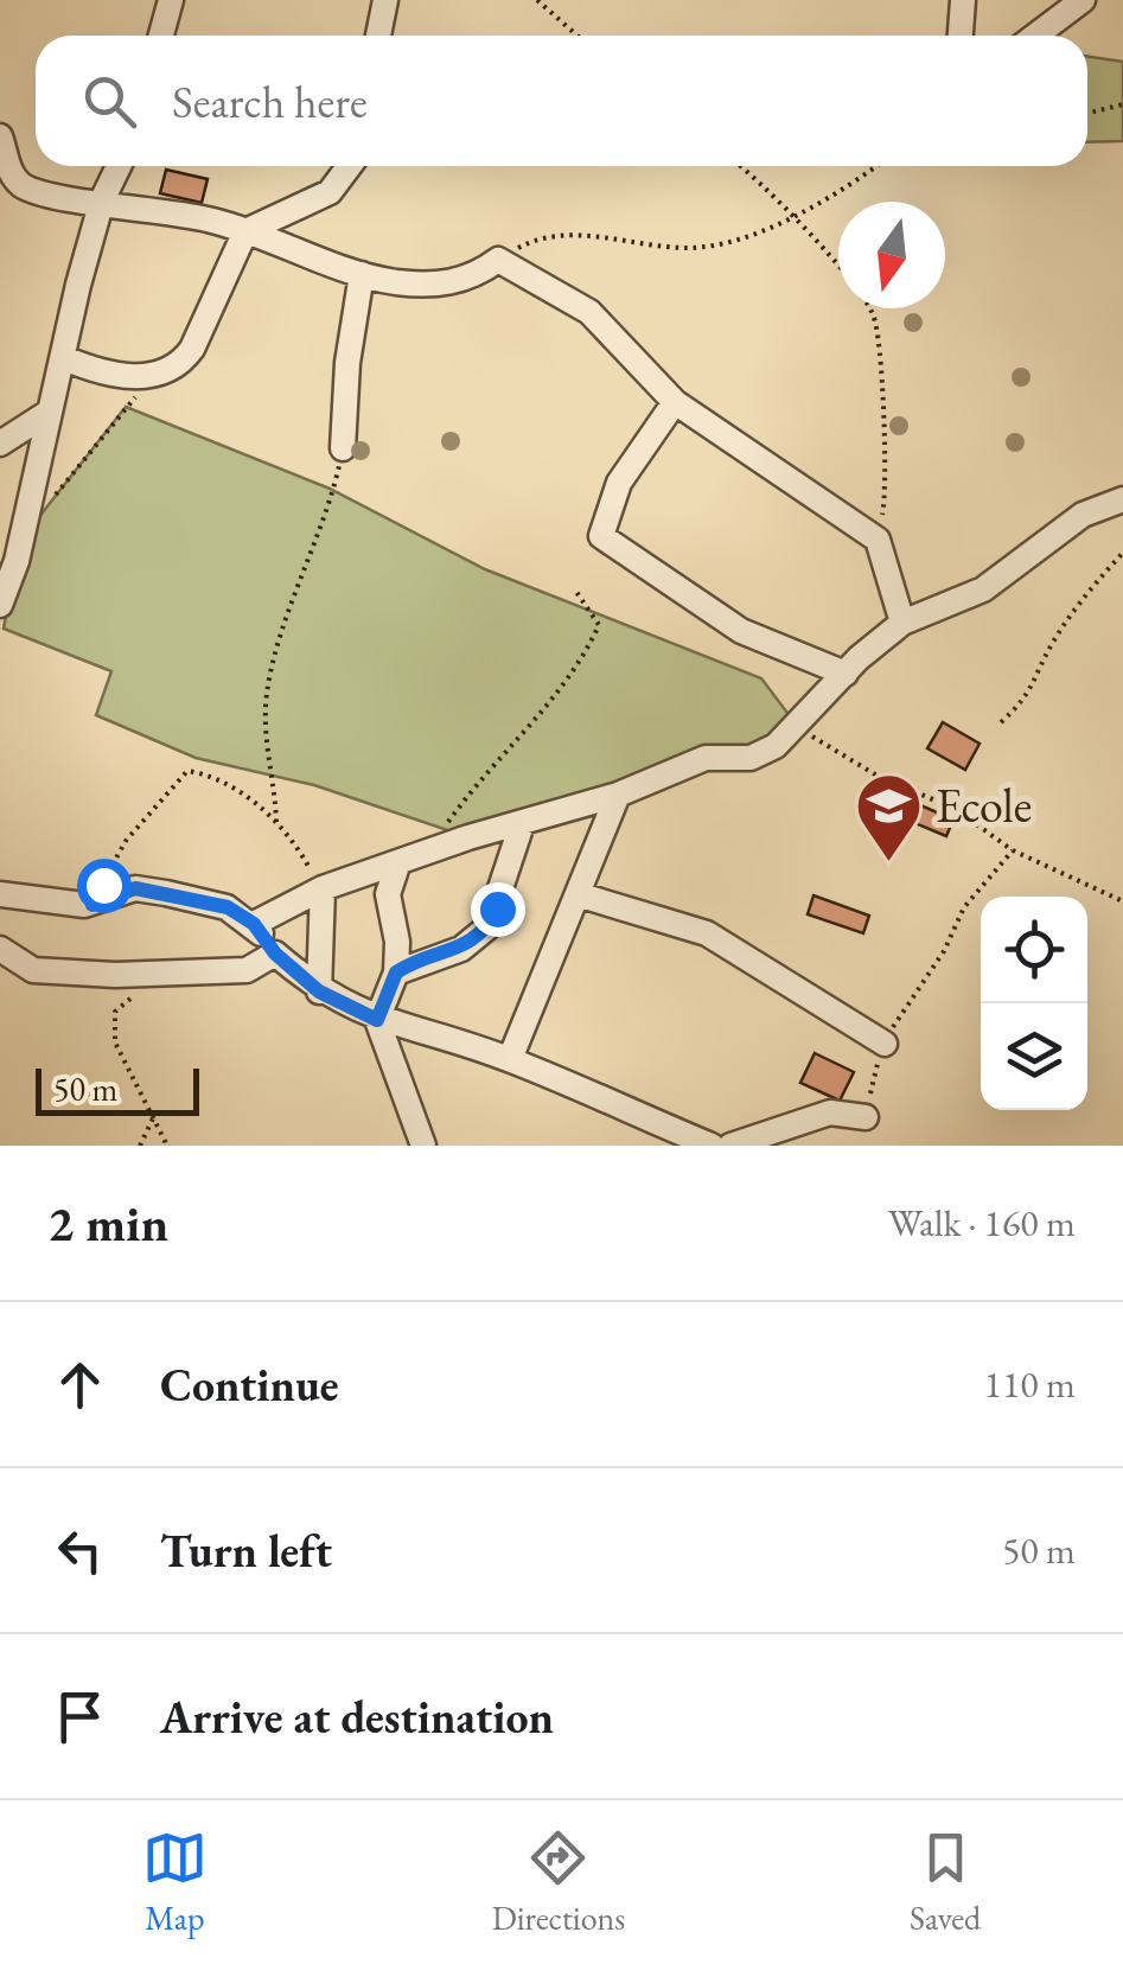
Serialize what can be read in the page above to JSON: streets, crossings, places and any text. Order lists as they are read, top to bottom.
{
  "places": {
    "school or university": ["Ecole"]
  },
  "scale_bar": "50 m",
  "north": "bottom",
  "page": {
    "search": "Search here",
    "scale": "50 m",
    "heading": ["2 min", "Walk · 160 m"],
    "list": [
      ["Continue", "110 m"],
      ["Turn left", "50 m"],
      "Arrive at destination"
    ],
    "nav": ["Map", "Directions", "Saved"]
  }
}
